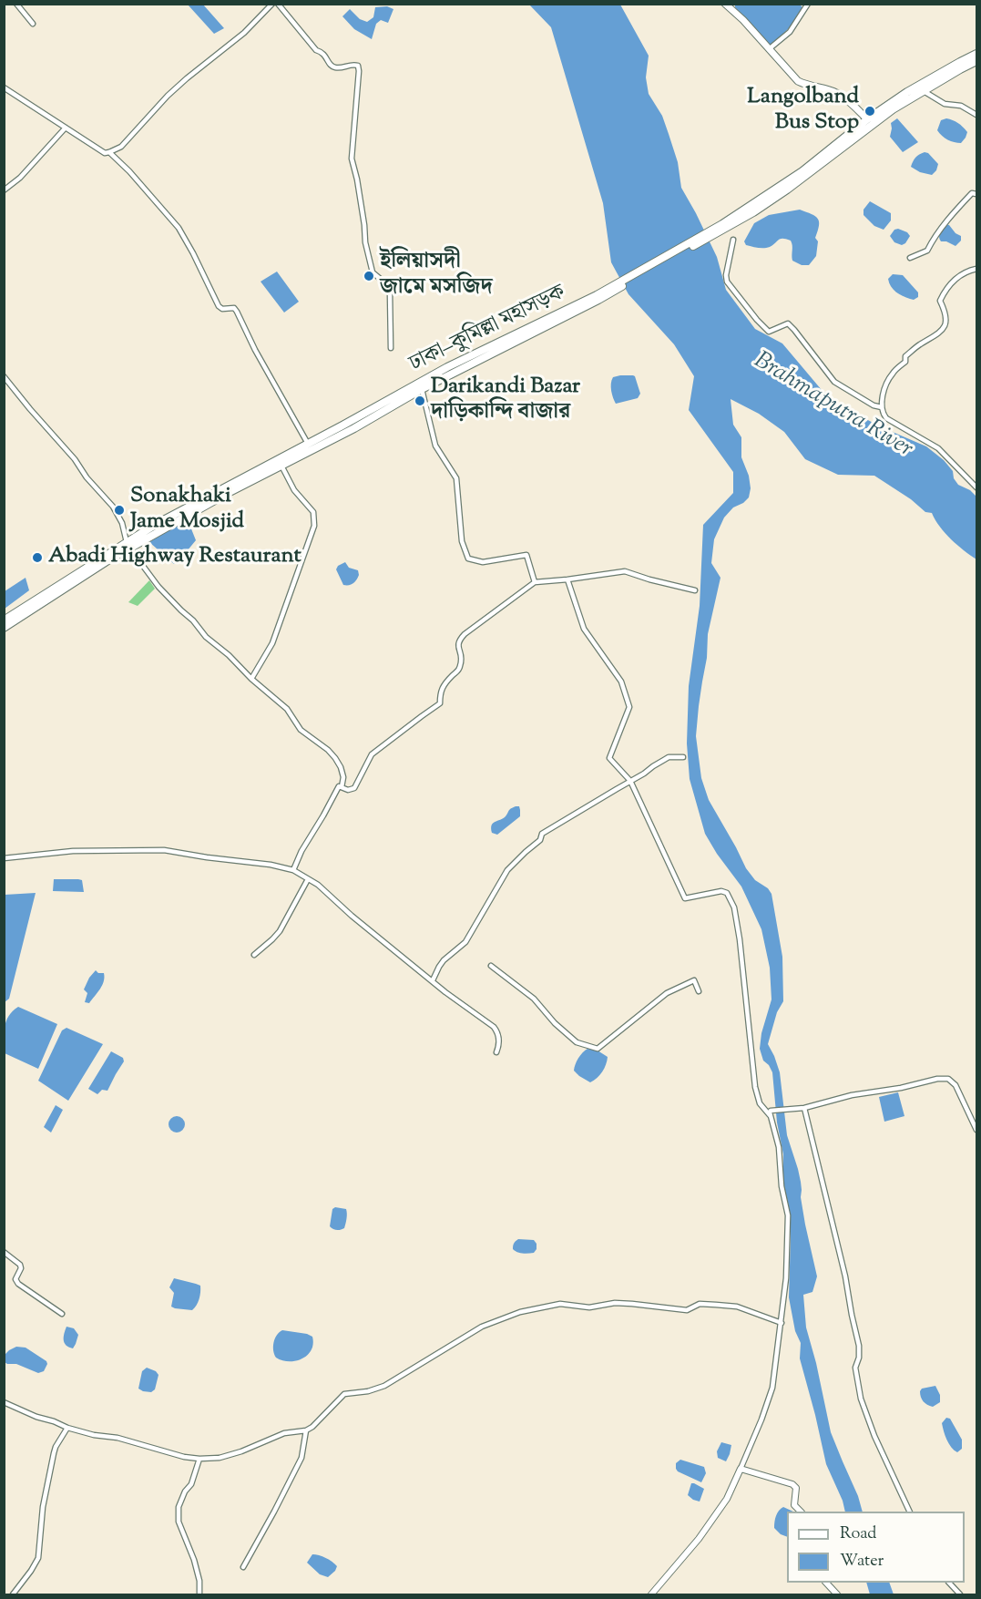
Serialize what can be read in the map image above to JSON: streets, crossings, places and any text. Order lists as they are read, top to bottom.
{
  "streets": {
    "highway": ["ঢাকা–কুমিল্লা মহাসড়ক"]
  },
  "water": ["Brahmaputra River"],
  "places": [
    "Langolband Bus Stop",
    "ইলিয়াসদী জামে মসজিদ",
    "Darikandi Bazar দাড়িকান্দি বাজার",
    "Sonakhaki Jame Mosjid",
    "Abadi Highway Restaurant"
  ],
  "legend": ["Road", "Water"]
}
